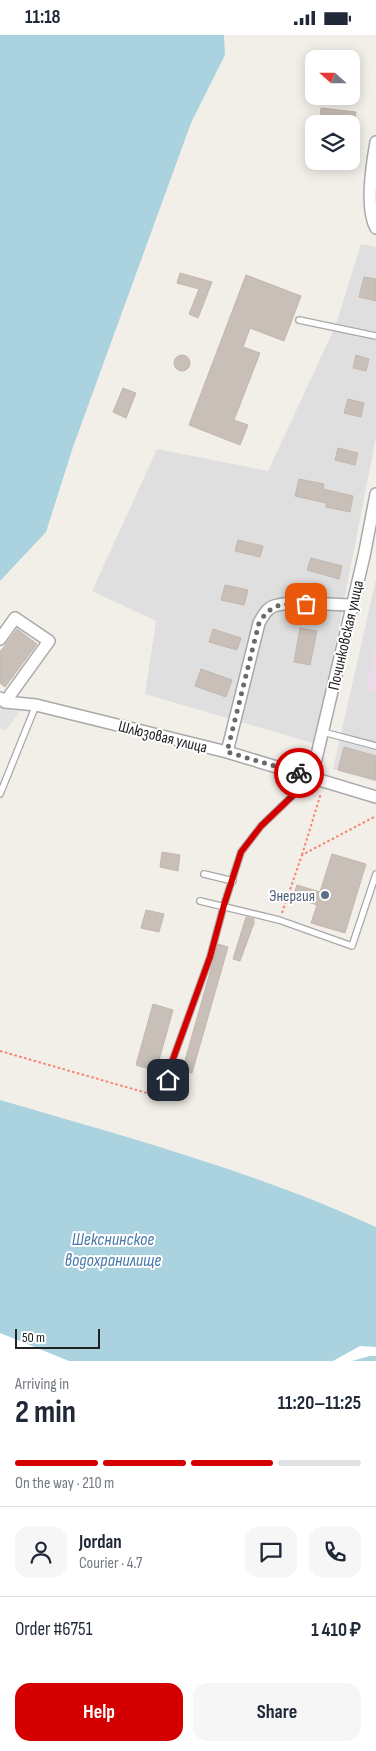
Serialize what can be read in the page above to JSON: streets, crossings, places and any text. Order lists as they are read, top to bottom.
{
  "streets": {
    "street": ["Починковская улица", "Шлюзовая улица"]
  },
  "crossings": [
    ["Починковская улица", "Шлюзовая улица"]
  ],
  "water": ["Шекснинское водохранилище"],
  "places": ["Энергия"],
  "scale_bar": "50 m",
  "north": "left",
  "page": {
    "status": "11:18",
    "scale": "50 m",
    "heading": ["2 min", "Arriving in", "11:20–11:25"],
    "panel": [
      "Jordan",
      "Courier · 4.7",
      "Order #6751",
      "1 410 ₽"
    ],
    "bar": "On the way · 210 m",
    "buttons": ["Help", "Share"]
  }
}
